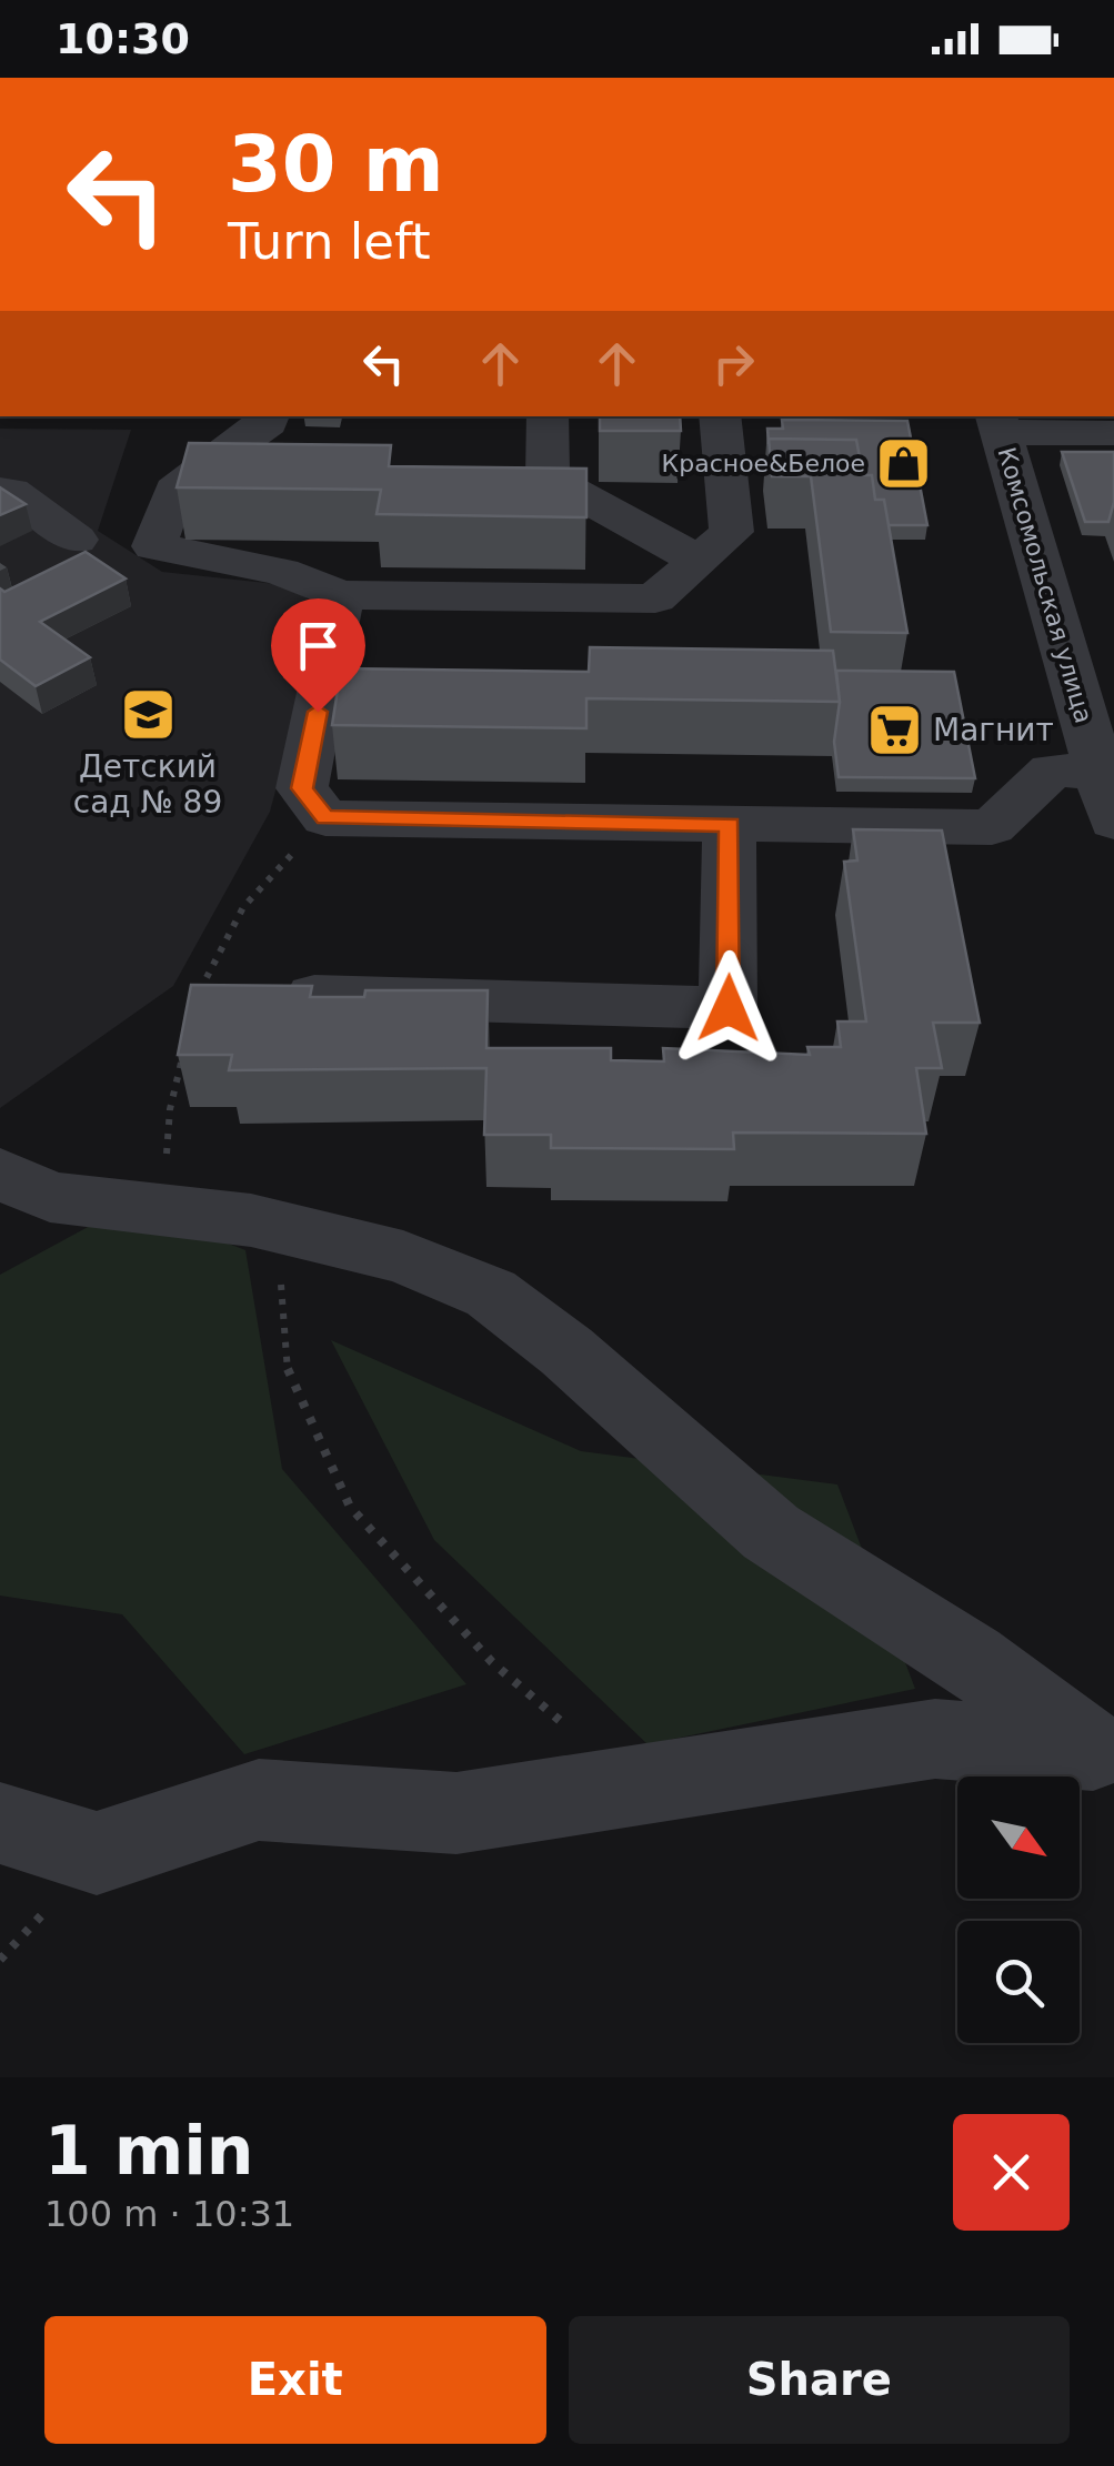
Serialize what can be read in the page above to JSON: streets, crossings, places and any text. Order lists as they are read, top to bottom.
{
  "streets": {
    "street": ["Комсомольская улица"]
  },
  "places": {
    "shop": ["Красное&Белое"],
    "school or university": ["Детский сад № 89"],
    "supermarket": ["Магнит"]
  },
  "north": "bottom right",
  "page": {
    "status": "10:30",
    "turn": ["30 m", "Turn left"],
    "heading": ["1 min", "100 m · 10:31"],
    "buttons": ["Exit", "Share"]
  }
}
